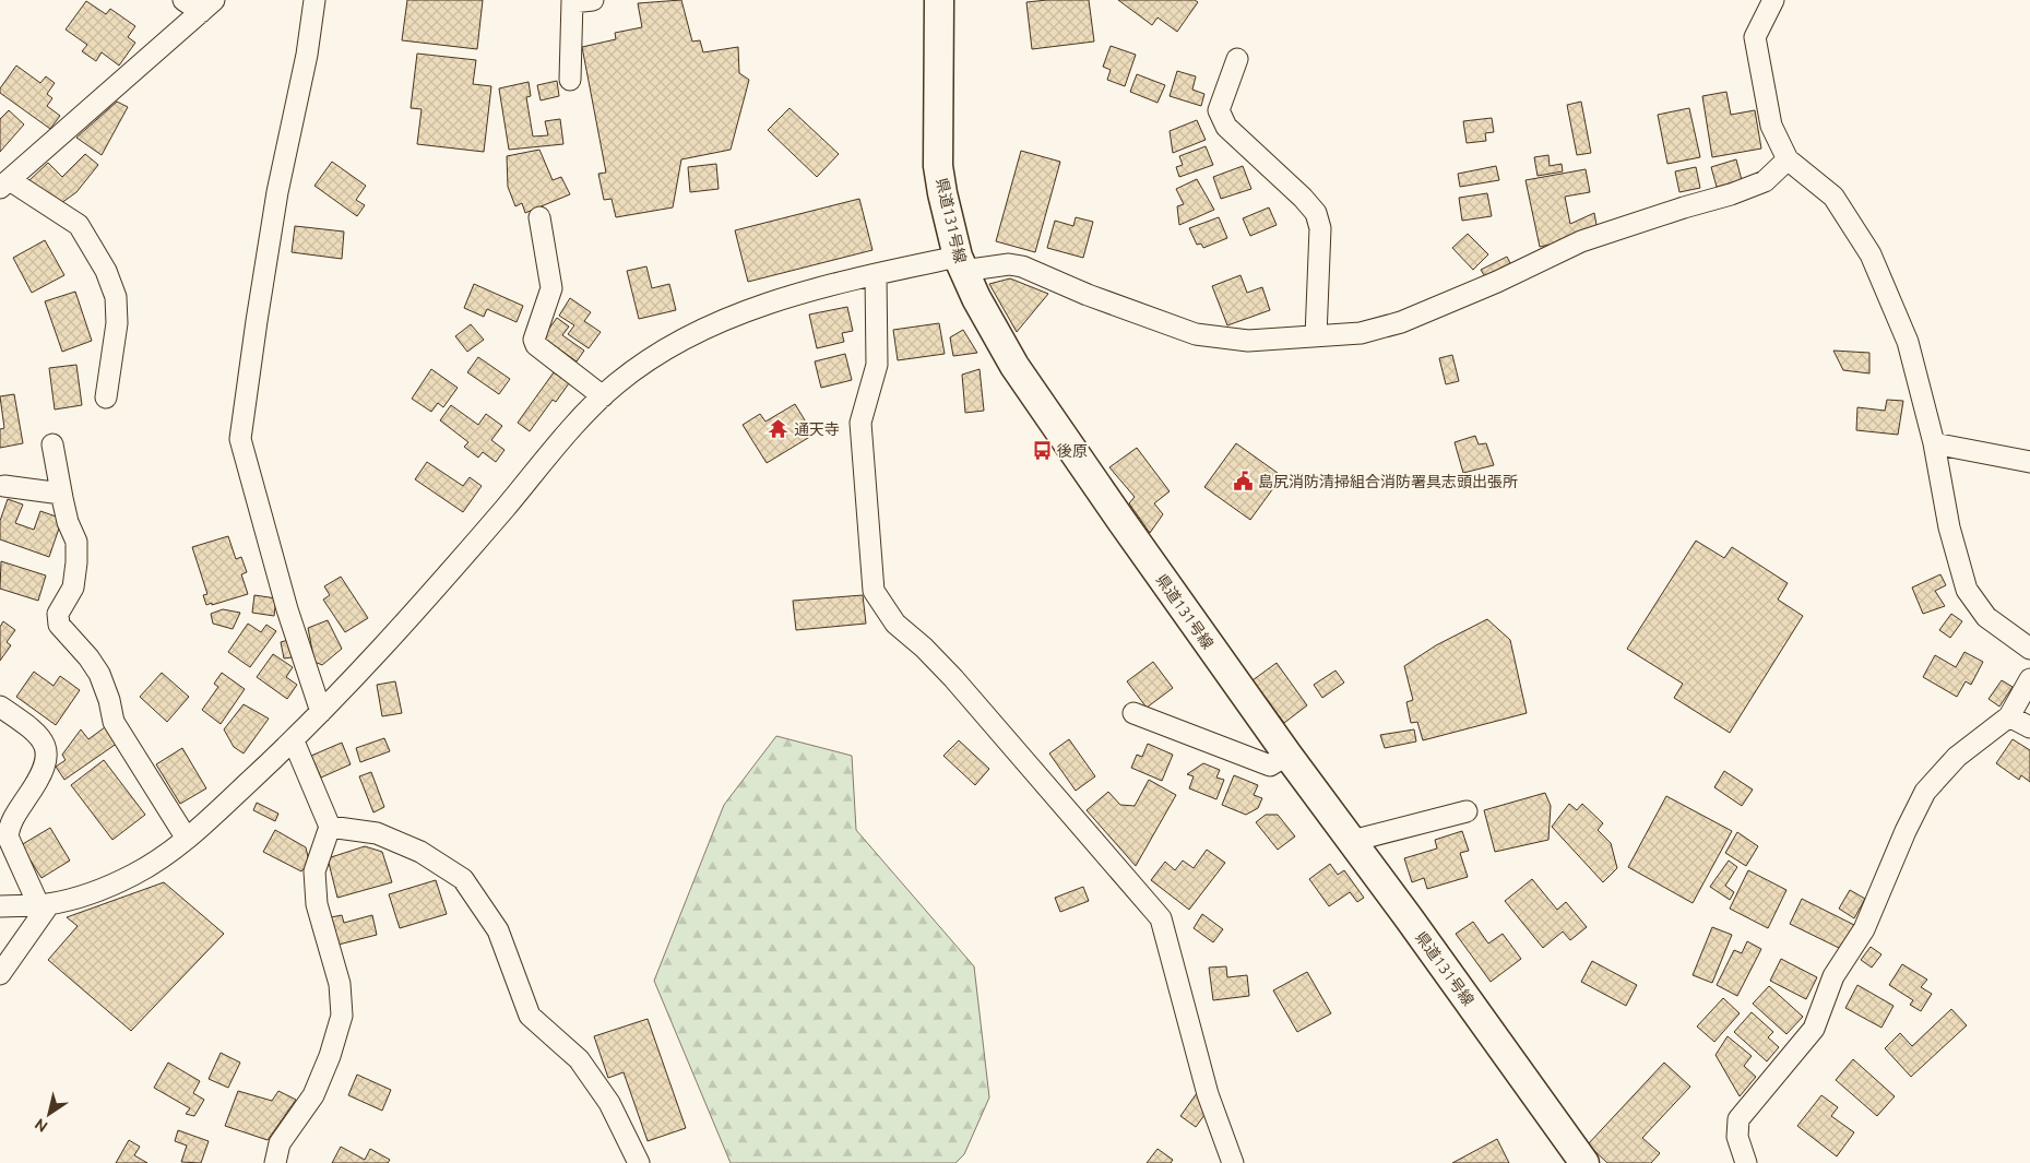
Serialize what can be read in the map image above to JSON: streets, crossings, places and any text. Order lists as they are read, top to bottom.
{
  "streets": {
    "main road": ["県道131号線"]
  },
  "places": {
    "temple": ["通天寺"],
    "bus stop": ["後原"],
    "public building": ["島尻消防清掃組合消防署具志頭出張所"]
  },
  "north": "bottom left"
}
